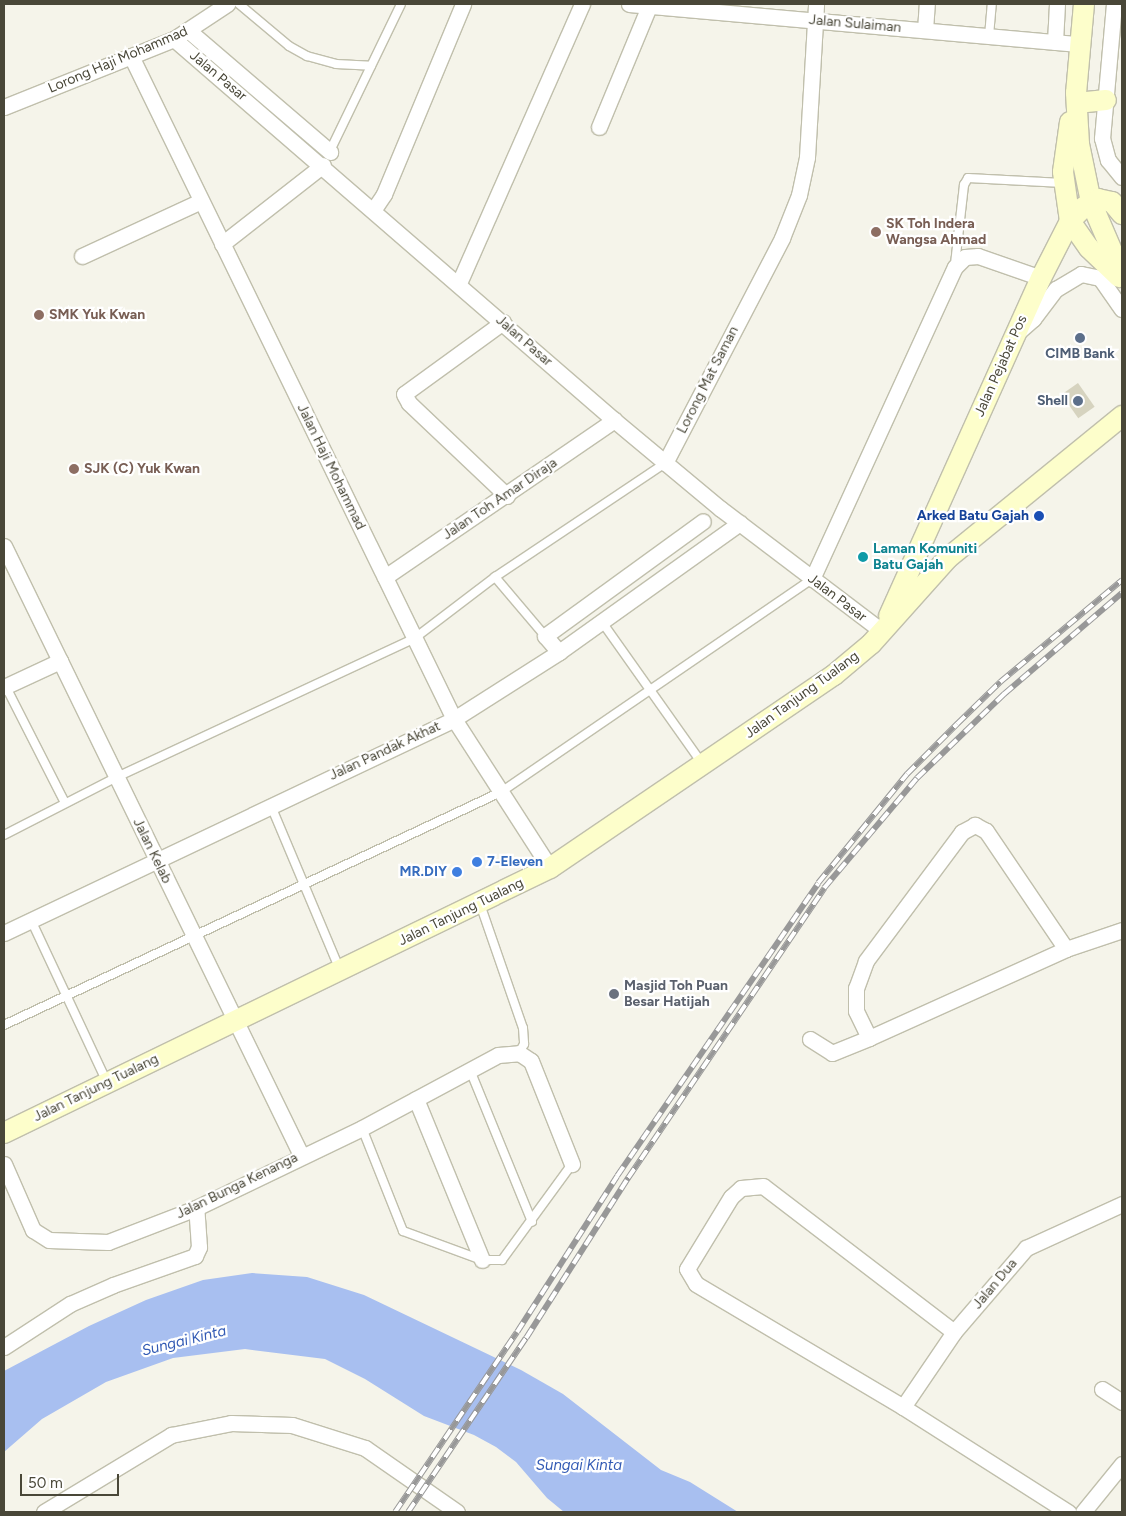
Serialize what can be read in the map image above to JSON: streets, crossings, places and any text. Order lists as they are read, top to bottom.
{
  "streets": {
    "main road": ["Jalan Pejabat Pos", "Jalan Tanjung Tualang"],
    "street": [
      "Jalan Sulaiman",
      "Lorong Haji Mohammad",
      "Jalan Pasar",
      "Lorong Mat Saman",
      "Jalan Haji Mohammad",
      "Jalan Toh Amar Diraja",
      "Jalan Pandak Akhat",
      "Jalan Kelab",
      "Jalan Bunga Kenanga",
      "Jalan Dua"
    ]
  },
  "crossings": [
    ["Jalan Sulaiman", "Lorong Mat Saman"],
    ["Lorong Haji Mohammad", "Jalan Pasar"],
    ["Lorong Haji Mohammad", "Jalan Haji Mohammad"],
    ["Jalan Pasar", "Jalan Pejabat Pos"],
    ["Jalan Pasar", "Lorong Mat Saman"],
    ["Jalan Pasar", "Jalan Toh Amar Diraja"],
    ["Jalan Pasar", "Jalan Tanjung Tualang"],
    ["Jalan Pasar", "Jalan Pandak Akhat"],
    ["Jalan Pejabat Pos", "Jalan Tanjung Tualang"],
    ["Lorong Mat Saman", "Jalan Haji Mohammad"],
    ["Lorong Mat Saman", "Jalan Kelab"],
    ["Jalan Haji Mohammad", "Jalan Toh Amar Diraja"],
    ["Jalan Haji Mohammad", "Jalan Tanjung Tualang"],
    ["Jalan Haji Mohammad", "Jalan Pandak Akhat"],
    ["Jalan Tanjung Tualang", "Jalan Kelab"],
    ["Jalan Pandak Akhat", "Jalan Kelab"],
    ["Jalan Kelab", "Jalan Bunga Kenanga"]
  ],
  "water": ["Sungai Kinta"],
  "places": [
    "SK Toh Indera Wangsa Ahmad",
    "SMK Yuk Kwan",
    "CIMB Bank",
    "Shell",
    "SJK (C) Yuk Kwan",
    "Arked Batu Gajah",
    "Laman Komuniti Batu Gajah",
    "7-Eleven",
    "MR.DIY",
    "Masjid Toh Puan Besar Hatijah"
  ],
  "scale_bar": "50 m"
}
